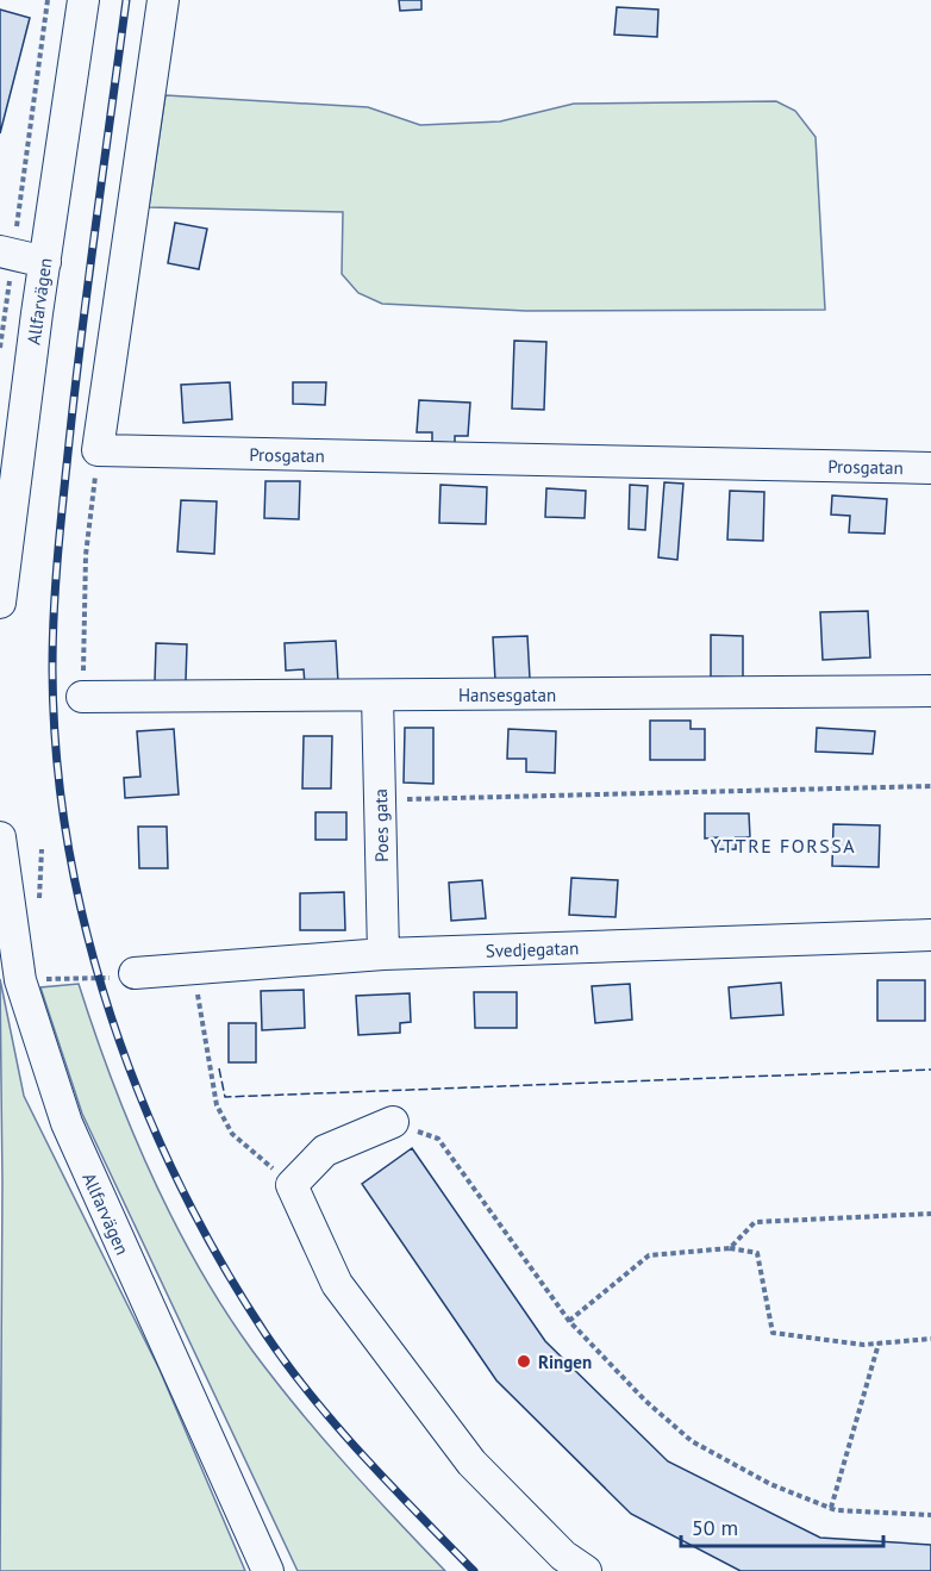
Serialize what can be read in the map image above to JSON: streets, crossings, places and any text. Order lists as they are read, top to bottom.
{
  "streets": {
    "street": [
      "Allfarvägen",
      "Prosgatan",
      "Hansesgatan",
      "Poes gata",
      "Svedjegatan"
    ]
  },
  "crossings": [
    ["Hansesgatan", "Poes gata"],
    ["Poes gata", "Svedjegatan"]
  ],
  "districts": ["YTTRE FORSSA"],
  "places": ["Ringen"],
  "scale_bar": "50 m"
}
